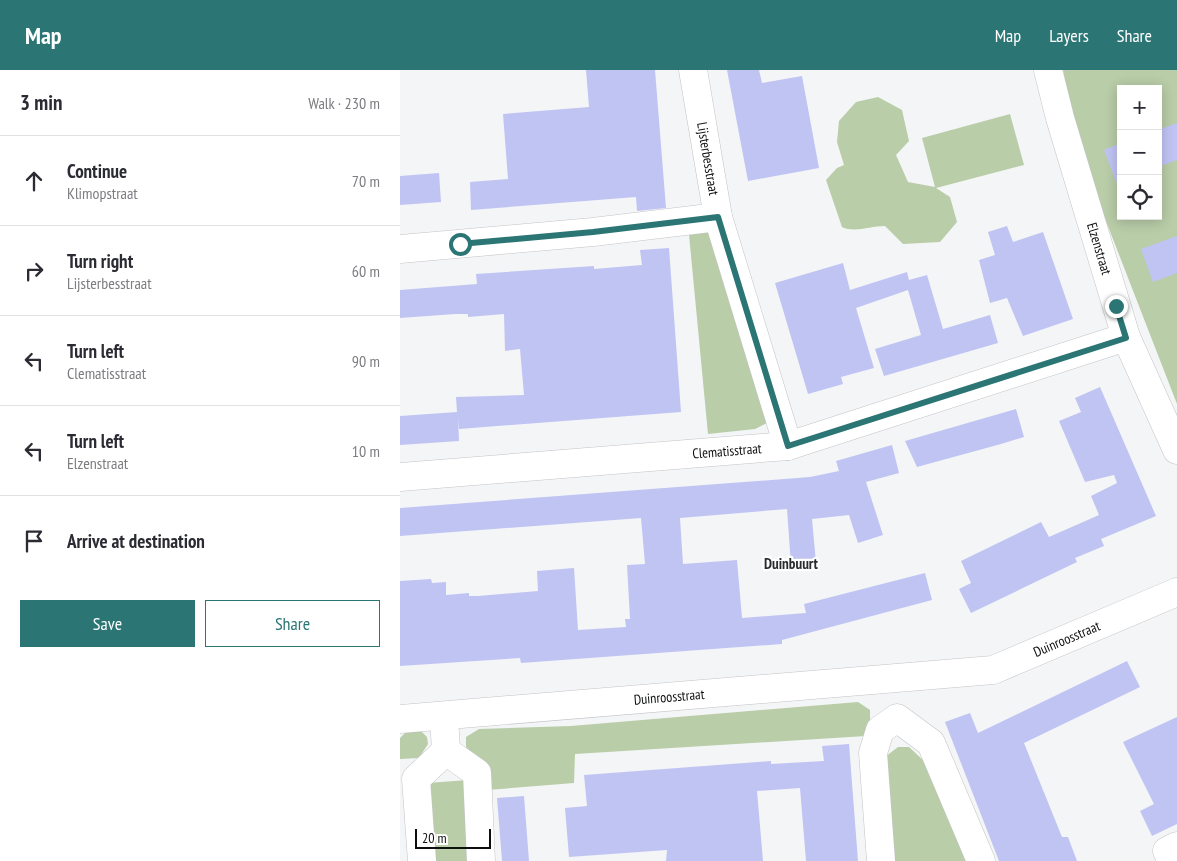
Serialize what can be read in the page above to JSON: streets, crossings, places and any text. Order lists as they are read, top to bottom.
{
  "streets": {
    "street": [
      "Lijsterbesstraat",
      "Elzenstraat",
      "Clematisstraat",
      "Duinroosstraat"
    ]
  },
  "crossings": [
    ["Lijsterbesstraat", "Clematisstraat"],
    ["Elzenstraat", "Clematisstraat"]
  ],
  "districts": ["Duinbuurt"],
  "scale_bar": "20 m",
  "page": {
    "header": "Map",
    "nav": ["Map", "Layers", "Share"],
    "heading": ["3 min", "Walk · 230 m"],
    "map_buttons": ["+", "−"],
    "list": [
      ["Continue", "Klimopstraat", "70 m"],
      ["Turn right", "Lijsterbesstraat", "60 m"],
      ["Turn left", "Clematisstraat", "90 m"],
      ["Turn left", "Elzenstraat", "10 m"],
      "Arrive at destination"
    ],
    "buttons": ["Save", "Share"],
    "scale": "20 m"
  }
}
